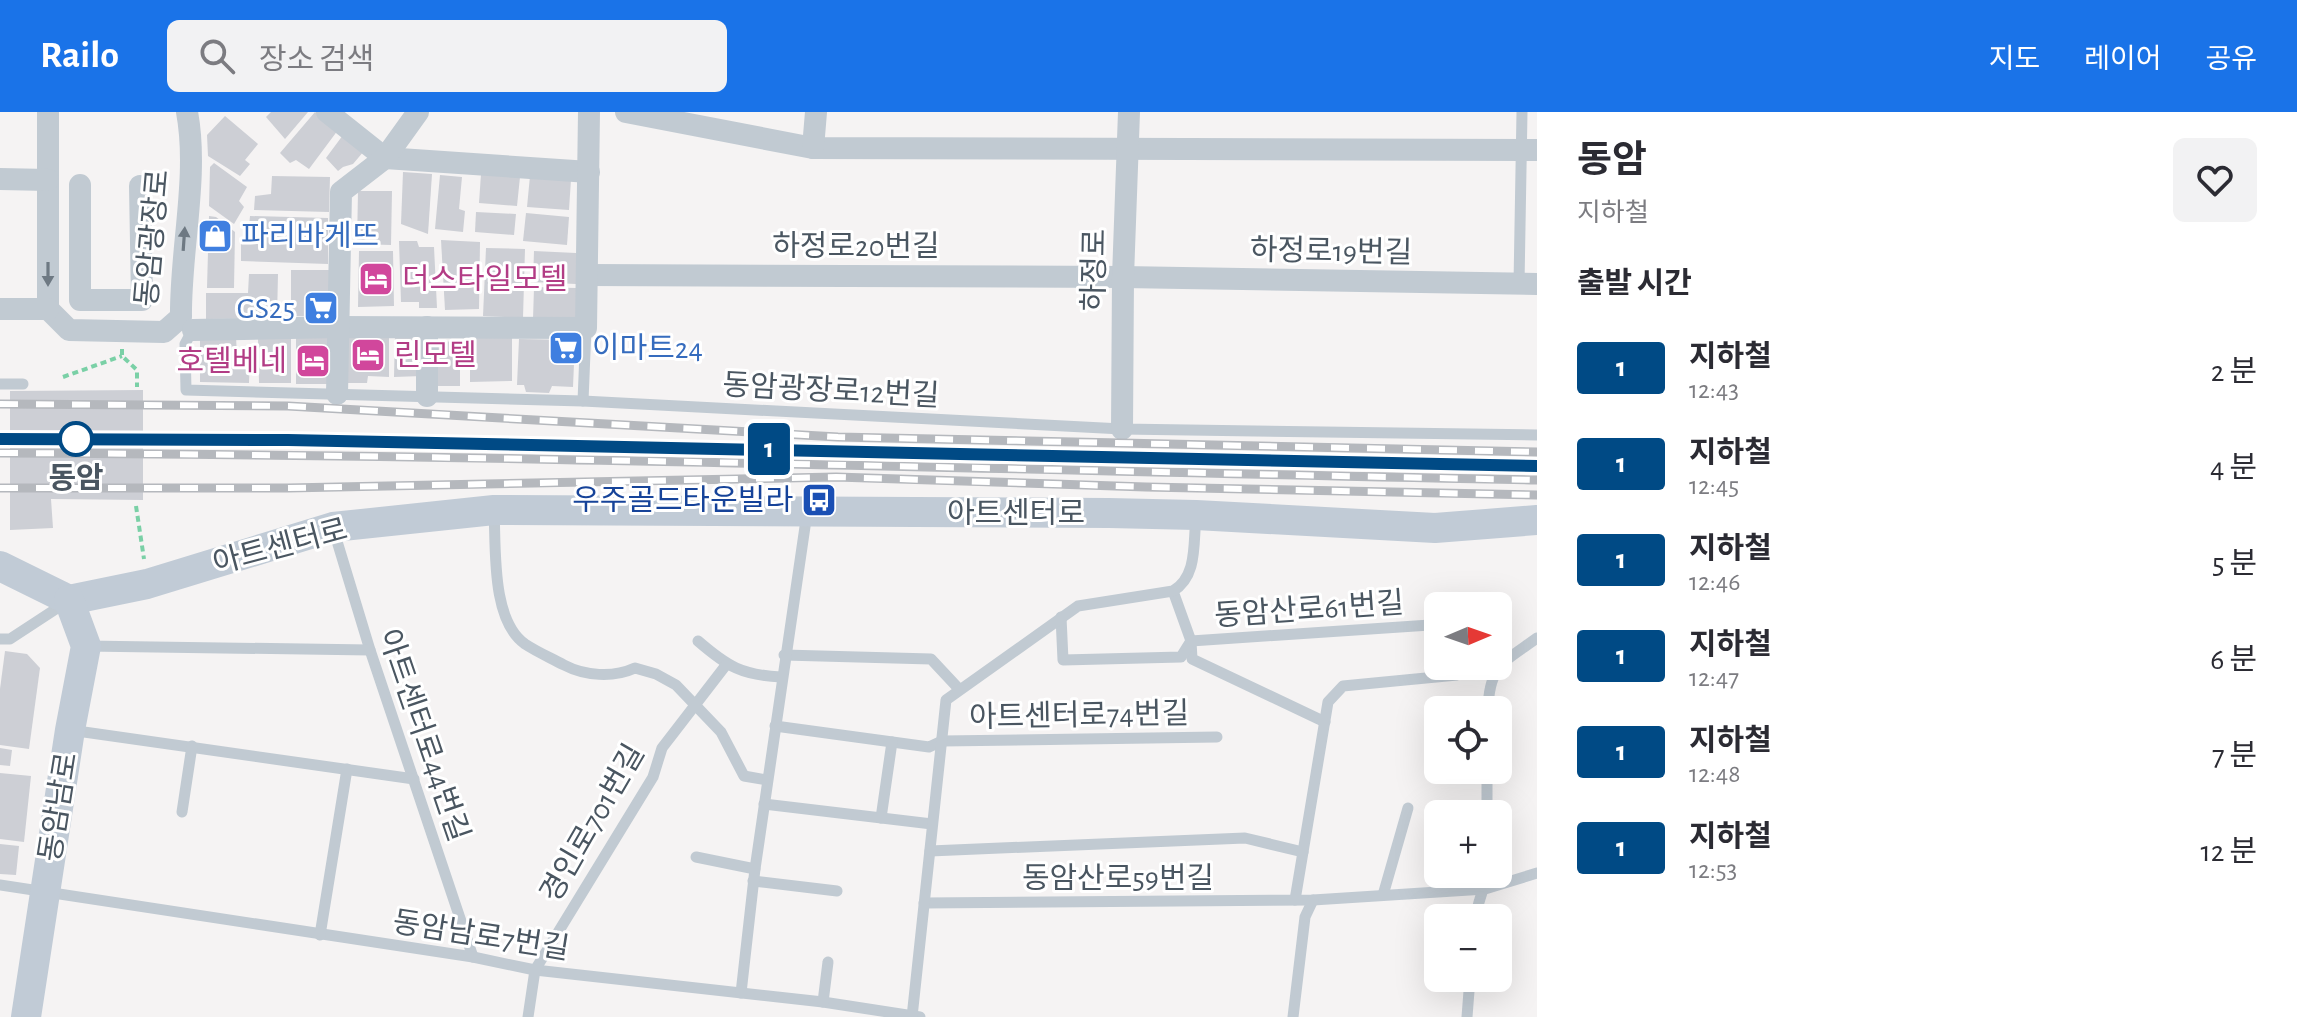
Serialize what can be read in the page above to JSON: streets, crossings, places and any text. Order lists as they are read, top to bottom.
{
  "streets": {
    "street": [
      "동암광장로",
      "하정로20번길",
      "하정로19번길",
      "하정로",
      "아트센터로",
      "동암남로"
    ],
    "lane": [
      "동암광장로12번길",
      "동암산로61번길",
      "아트센터로74번길",
      "아트센터로44번길",
      "경인로701번길",
      "동암산로59번길",
      "동암남로7번길"
    ]
  },
  "crossings": [
    ["동암광장로", "동암광장로12번길"],
    ["하정로20번길", "하정로19번길"],
    ["하정로20번길", "하정로"],
    ["하정로19번길", "하정로"],
    ["하정로", "동암광장로12번길"],
    ["아트센터로", "아트센터로44번길"],
    ["동암산로61번길", "아트센터로74번길"],
    ["아트센터로74번길", "동암산로59번길"],
    ["아트센터로74번길", "동암남로7번길"],
    ["아트센터로44번길", "동암남로7번길"],
    ["동암남로", "동암남로7번길"],
    ["경인로701번길", "동암남로7번길"]
  ],
  "places": {
    "shop": ["파리바게뜨"],
    "hotel": ["더스타일모텔", "린모텔", "호텔베네"],
    "supermarket": ["GS25", "이마트24"],
    "other": ["동암"],
    "bus stop": ["우주골드타운빌라"]
  },
  "lines": ["metro line 1"],
  "north": "right",
  "page": {
    "header": "Railo",
    "search": "장소 검색",
    "nav": ["지도", "레이어", "공유"],
    "on_map": "1",
    "heading": [
      ["동암", "지하철"],
      "출발 시간"
    ],
    "list": [
      {
        "mark": "1",
        "name": "지하철",
        "note": "12:43",
        "value": "2 분"
      },
      {
        "mark": "1",
        "name": "지하철",
        "note": "12:45",
        "value": "4 분"
      },
      {
        "mark": "1",
        "name": "지하철",
        "note": "12:46",
        "value": "5 분"
      },
      {
        "mark": "1",
        "name": "지하철",
        "note": "12:47",
        "value": "6 분"
      },
      {
        "mark": "1",
        "name": "지하철",
        "note": "12:48",
        "value": "7 분"
      },
      {
        "mark": "1",
        "name": "지하철",
        "note": "12:53",
        "value": "12 분"
      }
    ],
    "map_buttons": ["+", "−"]
  }
}
